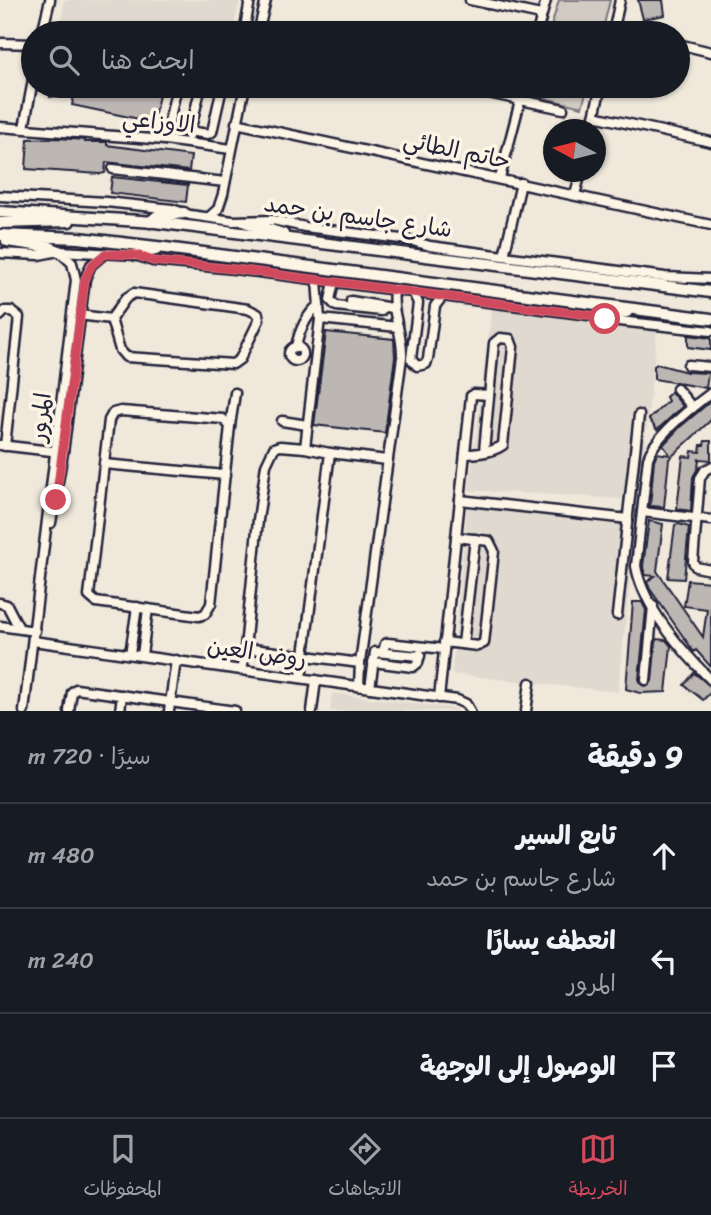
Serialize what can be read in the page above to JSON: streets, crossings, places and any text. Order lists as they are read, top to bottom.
{
  "streets": {
    "main road": ["شارع جاسم بن حمد"],
    "street": [
      "الاوزاعي",
      "حاتم الطائي",
      "المرور",
      "روض العين"
    ]
  },
  "crossings": [
    ["المرور", "روض العين"]
  ],
  "north": "left",
  "page": {
    "search": "ابحث هنا",
    "heading": ["9 دقيقة", "سيرًا · 720 m"],
    "list": [
      ["تابع السير", "شارع جاسم بن حمد", "480 m"],
      ["انعطف يسارًا", "المرور", "240 m"],
      "الوصول إلى الوجهة"
    ],
    "nav": ["الخريطة", "الاتجاهات", "المحفوظات"]
  }
}
